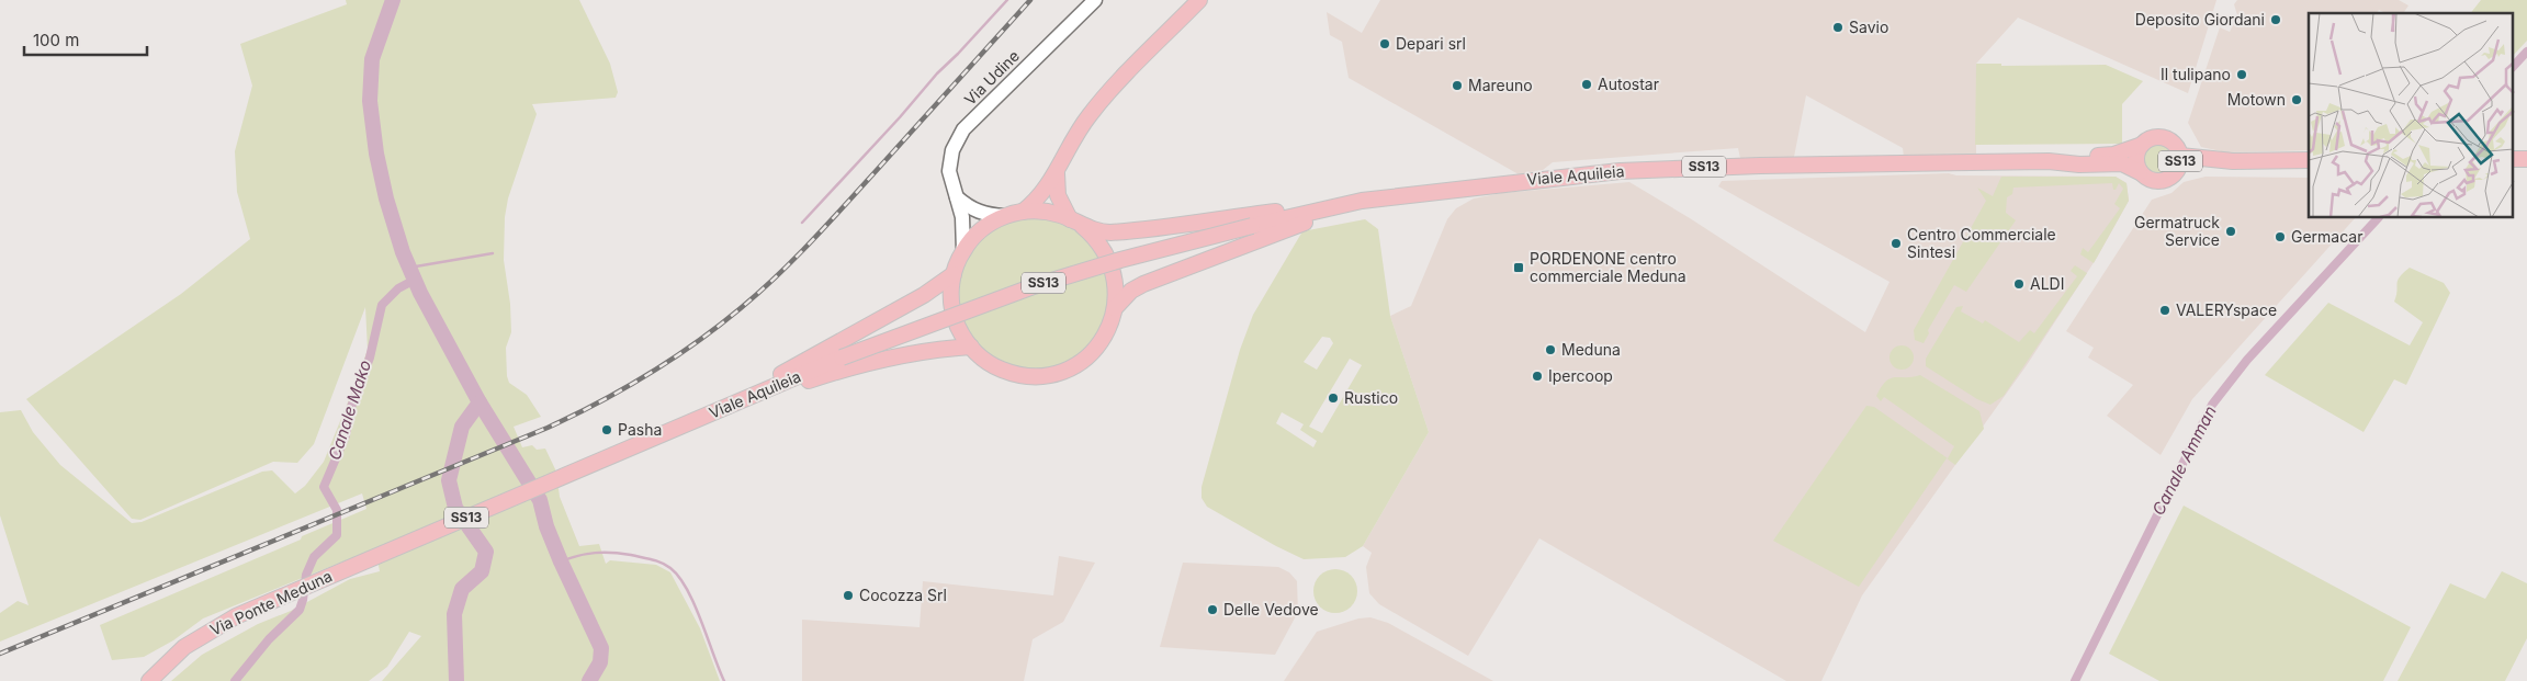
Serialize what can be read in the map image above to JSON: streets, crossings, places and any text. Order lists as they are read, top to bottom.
{
  "streets": {
    "main road": [
      "Via Udine",
      "SS13",
      "Viale Aquileia",
      "Via Ponte Meduna"
    ]
  },
  "crossings": [
    ["SS13", "Viale Aquileia"],
    ["Viale Aquileia", "Via Ponte Meduna"]
  ],
  "water": ["Canale Mako", "Canale Amman"],
  "places": {
    "other": [
      "Deposito Giordani",
      "Savio",
      "Depari srl",
      "Il tulipano",
      "Autostar",
      "Mareuno",
      "Motown",
      "Germatruck Service",
      "Germacar",
      "Centro Commerciale Sintesi",
      "ALDI",
      "VALERYspace",
      "Meduna",
      "Ipercoop",
      "Rustico",
      "Pasha",
      "Cocozza Srl",
      "Delle Vedove"
    ],
    "transit": ["PORDENONE centro commerciale Meduna"]
  },
  "scale_bar": "100 m"
}
